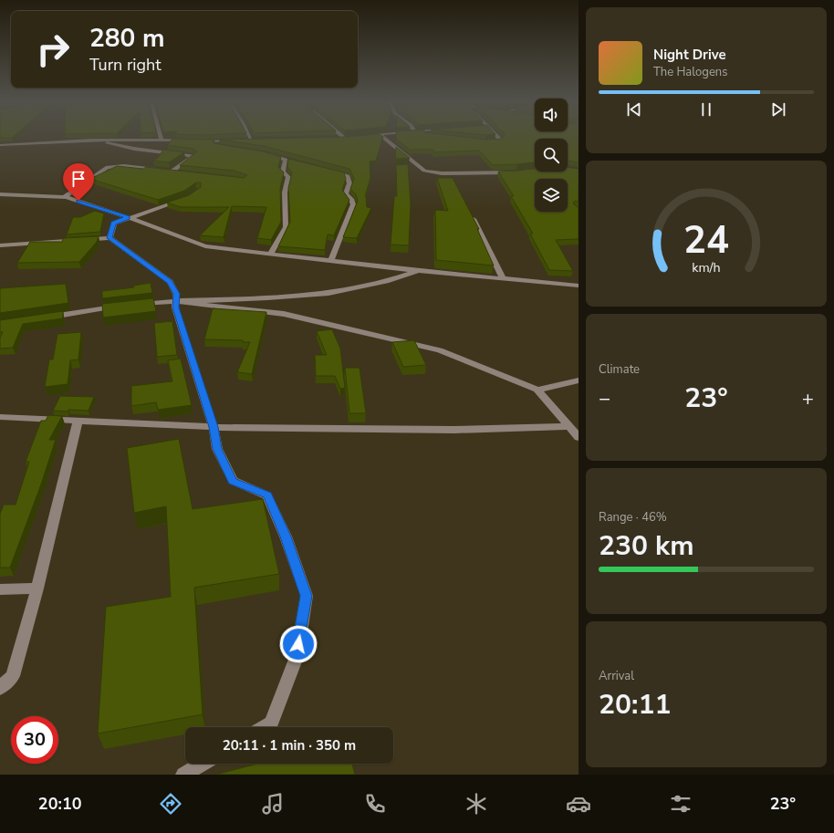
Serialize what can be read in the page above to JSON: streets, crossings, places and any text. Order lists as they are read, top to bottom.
{
  "page": {
    "turn": ["280 m", "Turn right"],
    "song": ["Night Drive", "The Halogens"],
    "tile": [
      "Climate",
      ["Range · 46%", "230 km"],
      ["Arrival", "20:11"]
    ],
    "heat": ["−", "23°", "+"],
    "limit": "30",
    "trip": "20:11 · 1 min · 350 m",
    "tabs": ["20:10", "23°"],
    "gauge": ["24", "km/h"]
  }
}
